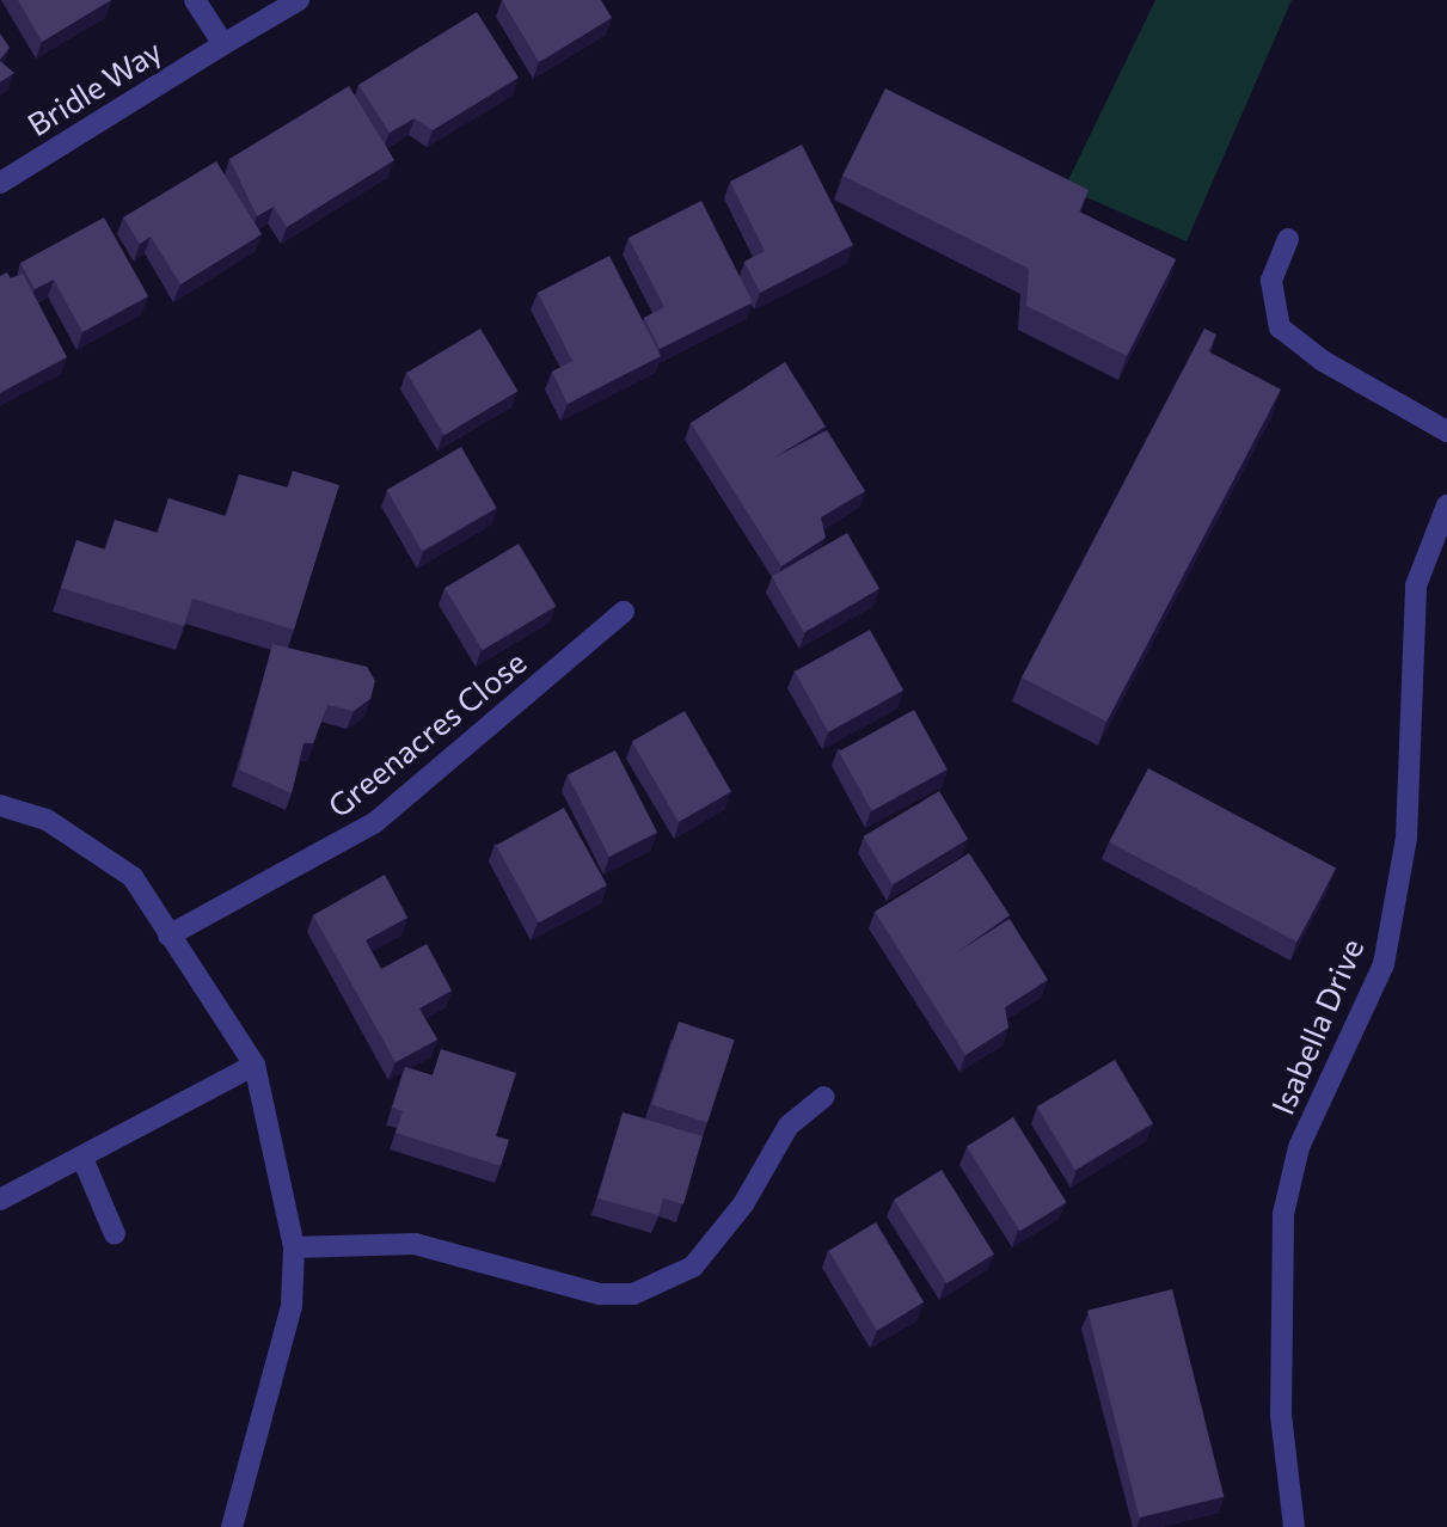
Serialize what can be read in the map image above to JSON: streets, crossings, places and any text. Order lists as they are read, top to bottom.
{
  "streets": {
    "street": ["Bridle Way", "Greenacres Close", "Isabella Drive"]
  }
}
